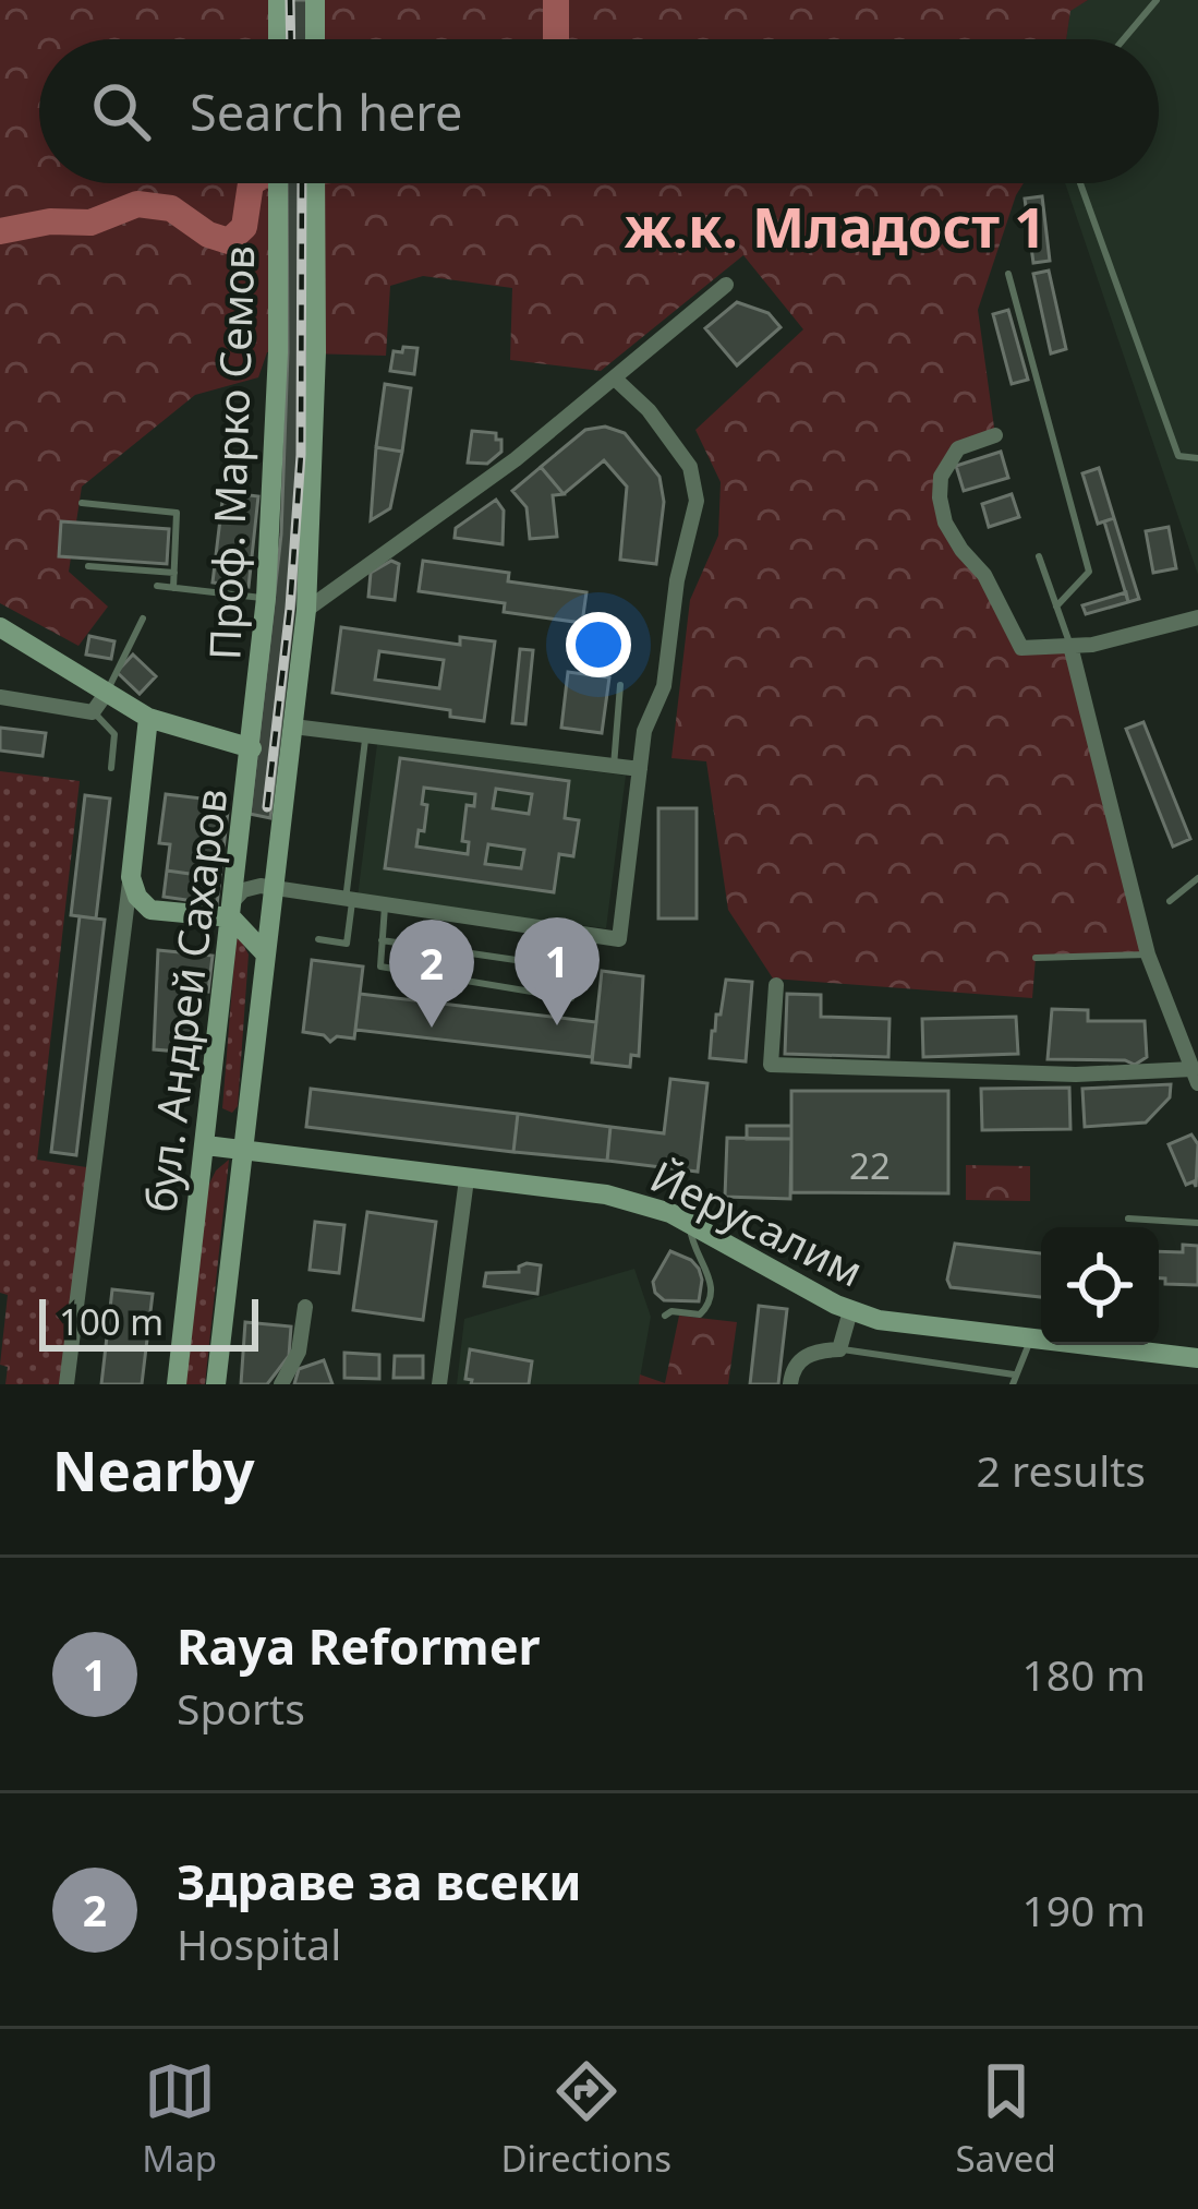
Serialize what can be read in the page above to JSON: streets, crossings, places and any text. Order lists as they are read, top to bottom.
{
  "streets": {
    "main road": ["Проф. Марко Семов", "бул. Андрей Сахаров", "Йерусалим"]
  },
  "crossings": [
    ["Проф. Марко Семов", "бул. Андрей Сахаров"],
    ["бул. Андрей Сахаров", "Йерусалим"]
  ],
  "districts": ["ж.к. Младост 1"],
  "house_numbers": ["22"],
  "scale_bar": "100 m",
  "page": {
    "search": "Search here",
    "pins": ["1", "2"],
    "scale": "100 m",
    "heading": ["Nearby", "2 results"],
    "list": [
      {
        "mark": "1",
        "name": "Raya Reformer",
        "note": "Sports",
        "value": "180 m"
      },
      {
        "mark": "2",
        "name": "Здраве за всеки",
        "note": "Hospital",
        "value": "190 m"
      }
    ],
    "nav": ["Map", "Directions", "Saved"]
  }
}
